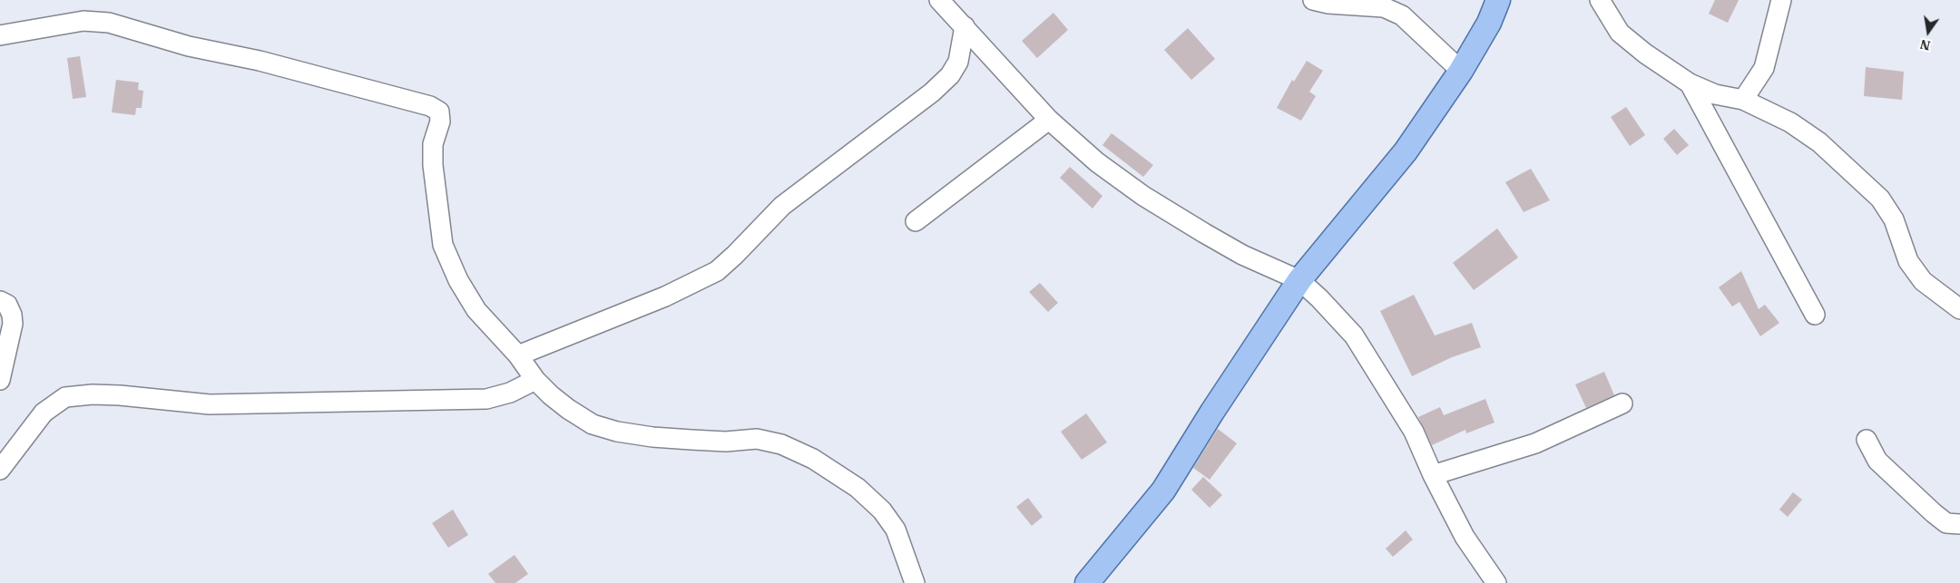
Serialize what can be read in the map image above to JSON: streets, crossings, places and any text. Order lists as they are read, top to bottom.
{
  "north": "bottom"
}
